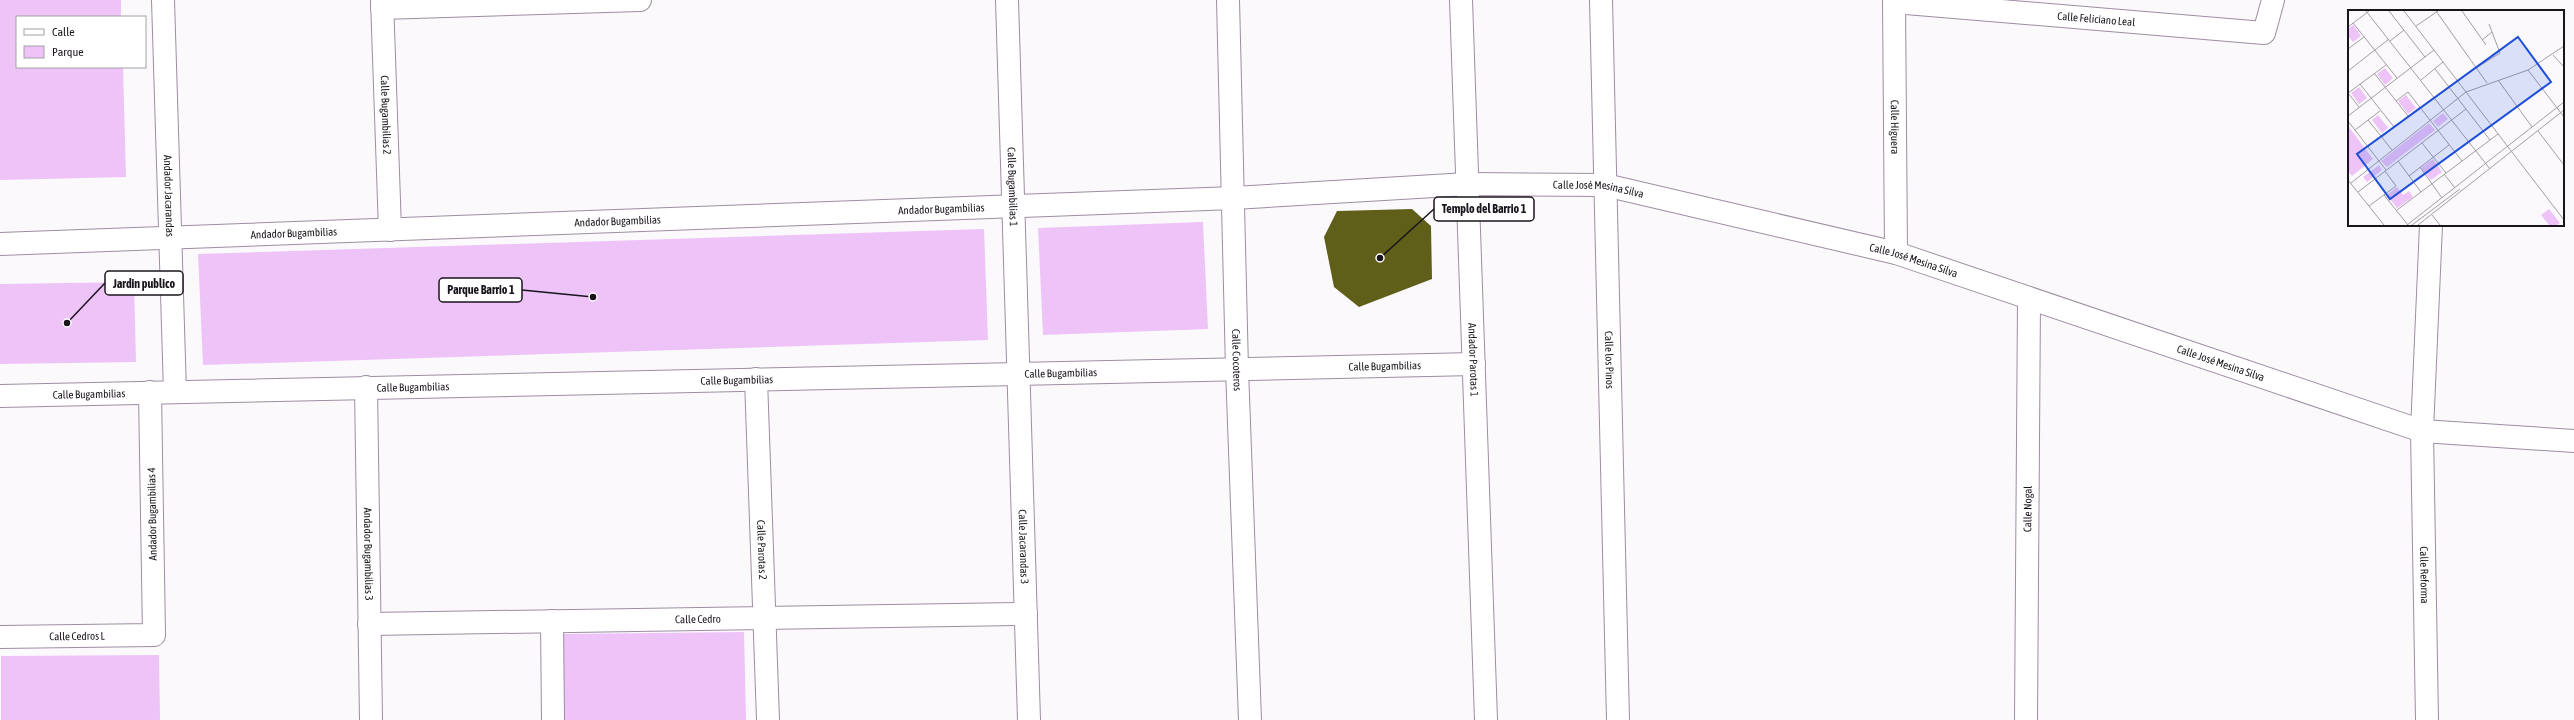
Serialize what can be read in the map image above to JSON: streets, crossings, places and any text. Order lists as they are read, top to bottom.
{
  "streets": {
    "street": [
      "Calle Feliciano Leal",
      "Calle Bugambilias 2",
      "Calle Higuera",
      "Calle Bugambilias 1",
      "Calle José Mesina Silva",
      "Andador Jacarandas",
      "Andador Bugambilias",
      "Calle Cocoteros",
      "Andador Parotas 1",
      "Calle los Pinos",
      "Calle Bugambilias",
      "Calle Nogal",
      "Andador Bugambilias 4",
      "Calle Jacarandas 3",
      "Calle Parotas 2",
      "Andador Bugambilias 3",
      "Calle Reforma",
      "Calle Cedro",
      "Calle Cedros L"
    ]
  },
  "crossings": [
    ["Calle Feliciano Leal", "Calle Higuera"],
    ["Calle Bugambilias 2", "Andador Bugambilias"],
    ["Calle Higuera", "Calle José Mesina Silva"],
    ["Calle Bugambilias 1", "Andador Bugambilias"],
    ["Calle Bugambilias 1", "Calle Bugambilias"],
    ["Calle Bugambilias 1", "Calle Jacarandas 3"],
    ["Calle José Mesina Silva", "Andador Bugambilias"],
    ["Calle José Mesina Silva", "Calle Cocoteros"],
    ["Calle José Mesina Silva", "Andador Parotas 1"],
    ["Calle José Mesina Silva", "Calle los Pinos"],
    ["Calle José Mesina Silva", "Calle Nogal"],
    ["Calle José Mesina Silva", "Calle Reforma"],
    ["Andador Jacarandas", "Andador Bugambilias"],
    ["Andador Jacarandas", "Calle Bugambilias"],
    ["Andador Bugambilias", "Calle Cocoteros"],
    ["Calle Cocoteros", "Calle Bugambilias"],
    ["Andador Parotas 1", "Calle Bugambilias"],
    ["Calle Bugambilias", "Andador Bugambilias 4"],
    ["Calle Bugambilias", "Calle Jacarandas 3"],
    ["Calle Bugambilias", "Calle Parotas 2"],
    ["Calle Bugambilias", "Andador Bugambilias 3"],
    ["Andador Bugambilias 4", "Calle Cedros L"],
    ["Calle Jacarandas 3", "Calle Cedro"],
    ["Calle Parotas 2", "Calle Cedro"],
    ["Andador Bugambilias 3", "Calle Cedro"]
  ],
  "places": ["Templo del Barrio 1", "Parque Barrio 1", "Jardin publico"],
  "legend": ["Calle", "Parque"]
}
